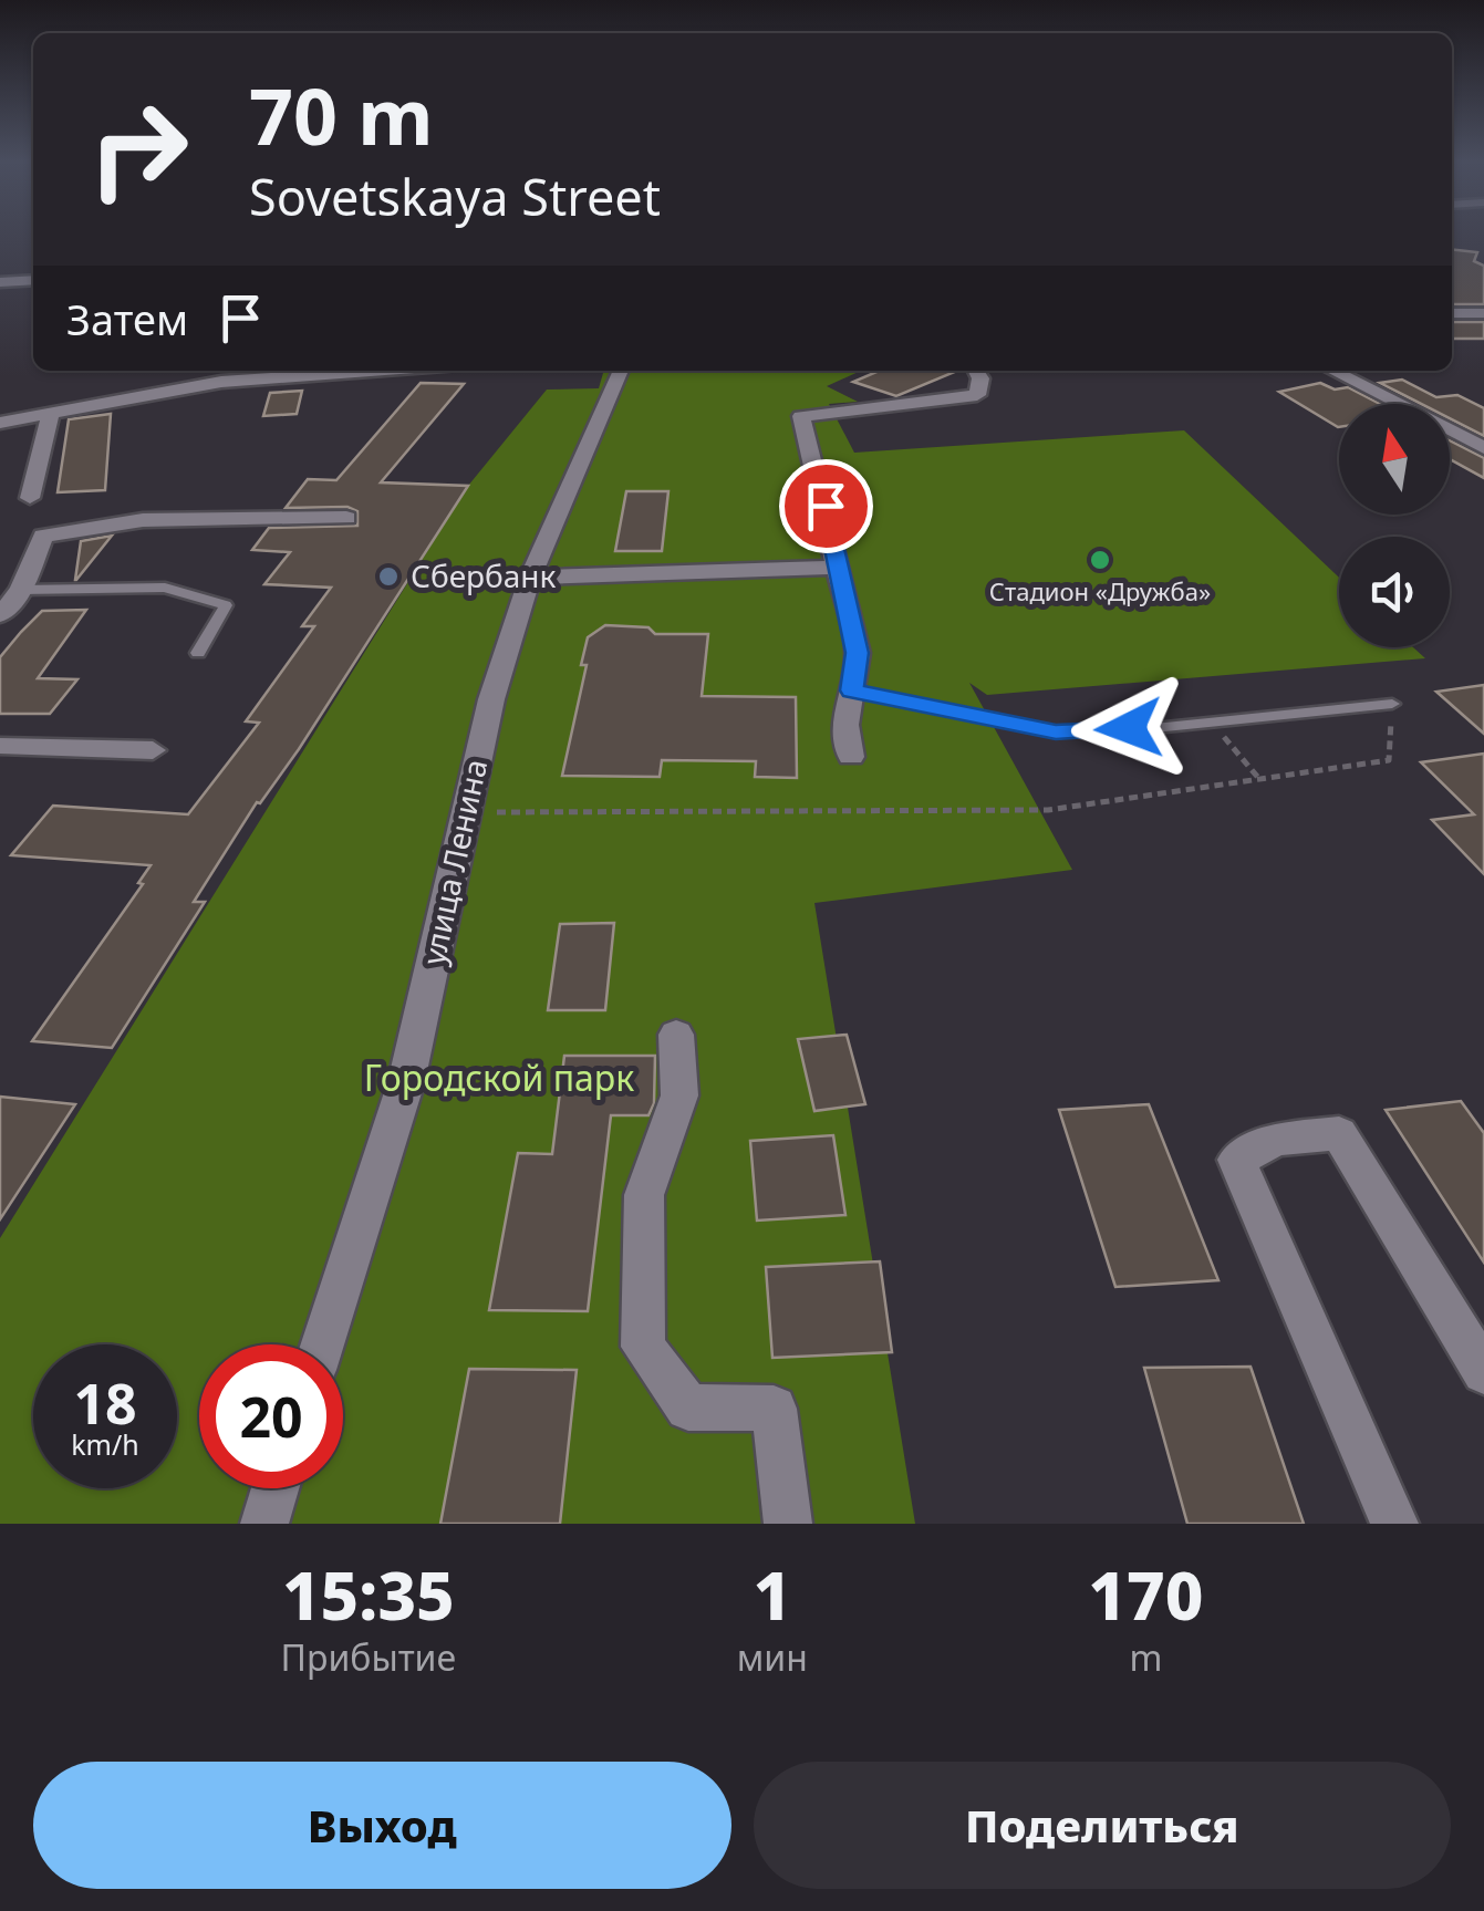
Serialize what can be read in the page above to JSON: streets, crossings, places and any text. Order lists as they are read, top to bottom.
{
  "streets": {
    "street": ["улица Ленина"]
  },
  "parks": ["Городской парк"],
  "places": ["Стадион «Дружба»", "Сбербанк"],
  "north": "top",
  "page": {
    "turn": ["70 m", "Sovetskaya Street"],
    "then": "Затем",
    "speed": "18 km/h",
    "limit": "20",
    "eta": [
      "15:35",
      "Прибытие",
      "1",
      "мин",
      "170",
      "m"
    ],
    "buttons": ["Выход", "Поделиться"]
  }
}
